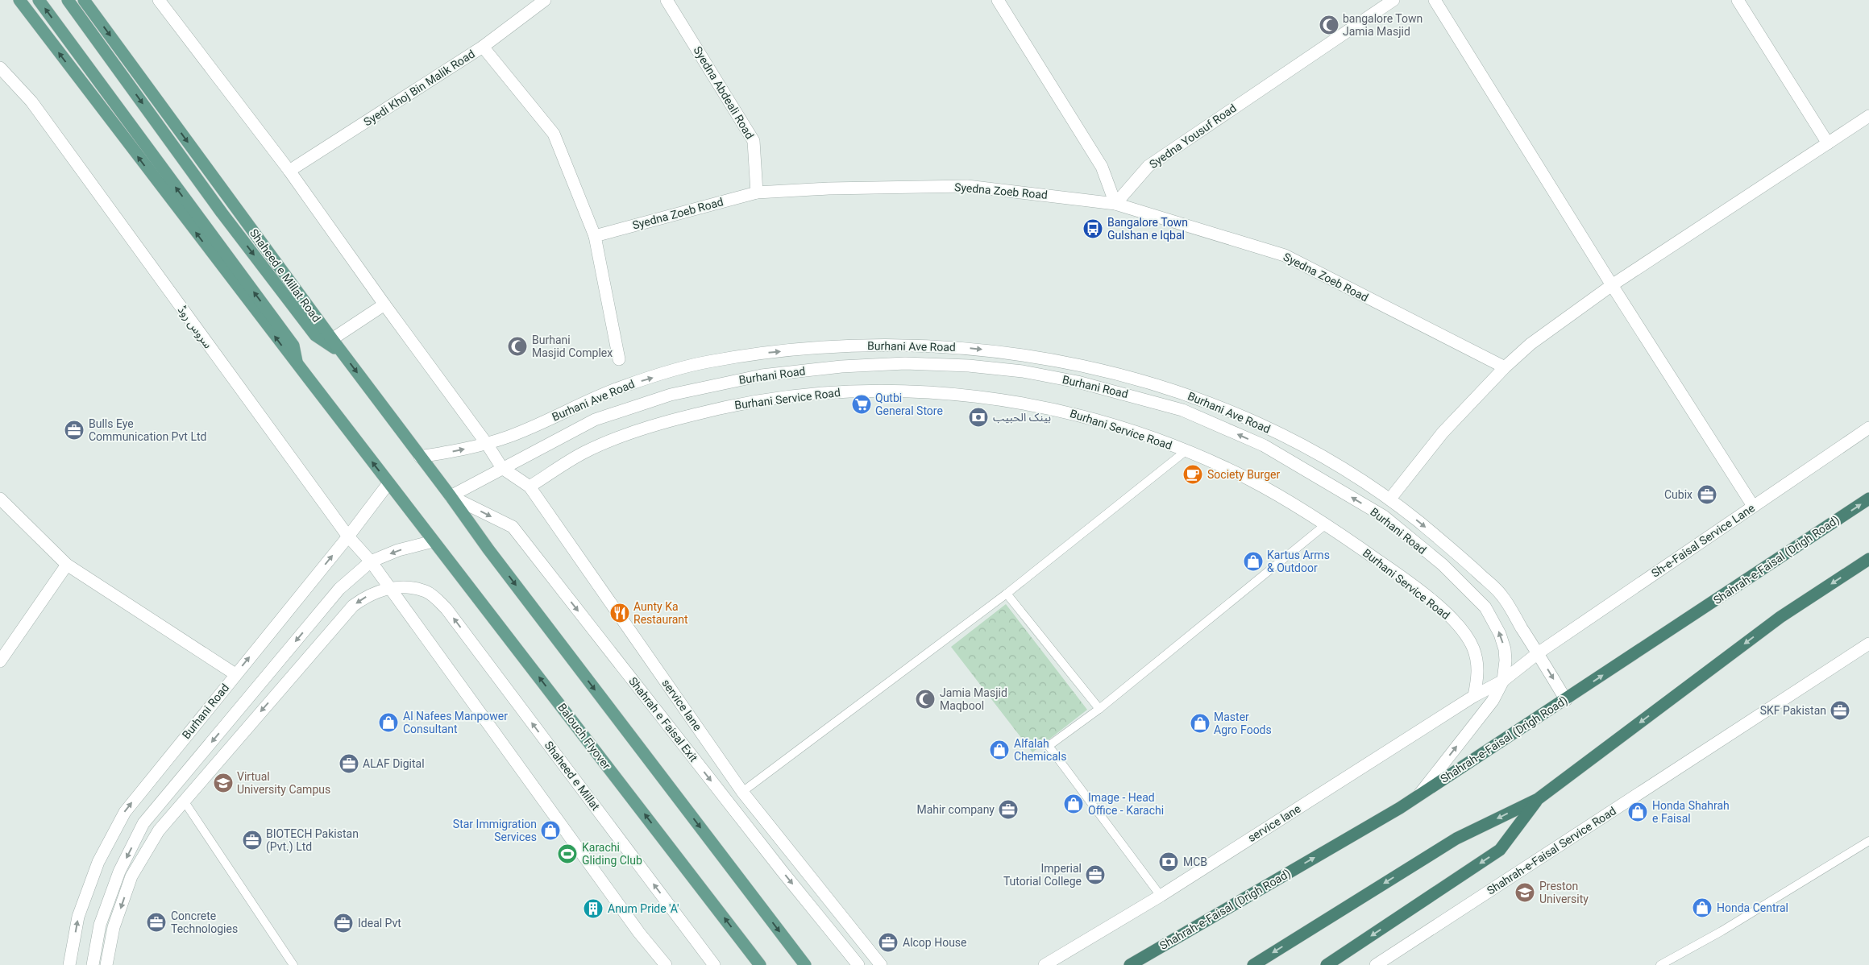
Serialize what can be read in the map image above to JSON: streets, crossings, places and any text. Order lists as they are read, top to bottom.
{
  "streets": {
    "highway": ["Shahrah-e-Faisal (Drigh Road)"],
    "main road": ["Shaheed e Millat Road", "Balouch Flyover"],
    "street": [
      "Syedi Khoj Bin Malik Road",
      "Syedna Abdeali Road",
      "Syedna Yousuf Road",
      "Syedna Zoeb Road",
      "سروس روڈ",
      "Burhani Ave Road",
      "Burhani Road",
      "Burhani Service Road",
      "Sh-e-Faisal Service Lane",
      "service lane",
      "Shahrah e Faisal Exit",
      "Shaheed e Millat",
      "Shahrah-e-Faisal Service Road"
    ]
  },
  "crossings": [
    ["Syedi Khoj Bin Malik Road", "Syedna Zoeb Road"],
    ["Syedi Khoj Bin Malik Road", "service lane"],
    ["Syedna Abdeali Road", "Syedna Zoeb Road"],
    ["Syedna Yousuf Road", "Syedna Zoeb Road"],
    ["Shaheed e Millat Road", "Burhani Ave Road"],
    ["Shaheed e Millat Road", "Burhani Road"],
    ["Shaheed e Millat Road", "Shahrah e Faisal Exit"],
    ["سروس روڈ", "Burhani Road"],
    ["سروس روڈ", "Shaheed e Millat"],
    ["Burhani Ave Road", "Burhani Road"],
    ["Burhani Ave Road", "service lane"],
    ["Burhani Road", "Sh-e-Faisal Service Lane"],
    ["Burhani Road", "Shahrah-e-Faisal (Drigh Road)"],
    ["Burhani Road", "service lane"],
    ["Burhani Road", "Shahrah e Faisal Exit"],
    ["Burhani Road", "Balouch Flyover"],
    ["Burhani Service Road", "service lane"],
    ["Sh-e-Faisal Service Lane", "service lane"]
  ],
  "one_way": ["Burhani Ave Road", "Shahrah e Faisal Exit", "Balouch Flyover"],
  "places": {
    "mosque": ["bangalore Town Jamia Masjid", "Burhani Masjid Complex", "Jamia Masjid Maqbool"],
    "bus stop": ["Bangalore Town Gulshan e Iqbal"],
    "supermarket": ["Qutbi General Store"],
    "bank": ["بينک الحبيب", "MCB"],
    "office": [
      "Bulls Eye Communication Pvt Ltd",
      "Cubix",
      "SKF Pakistan",
      "ALAF Digital",
      "Mahir company",
      "BIOTECH Pakistan (Pvt.) Ltd",
      "Imperial Tutorial College",
      "Concrete Technologies",
      "Ideal Pvt",
      "Alcop House"
    ],
    "cafe": ["Society Burger"],
    "shop": [
      "Kartus Arms & Outdoor",
      "Al Nafees Manpower Consultant",
      "Master Agro Foods",
      "Alfalah Chemicals",
      "Image - Head Office - Karachi",
      "Honda Shahrah e Faisal",
      "Star Immigration Services",
      "Honda Central"
    ],
    "restaurant": ["Aunty Ka Restaurant"],
    "school or university": ["Virtual University Campus", "Preston University"],
    "sports": ["Karachi Gliding Club"],
    "building": ["Anum Pride 'A'"]
  }
}
